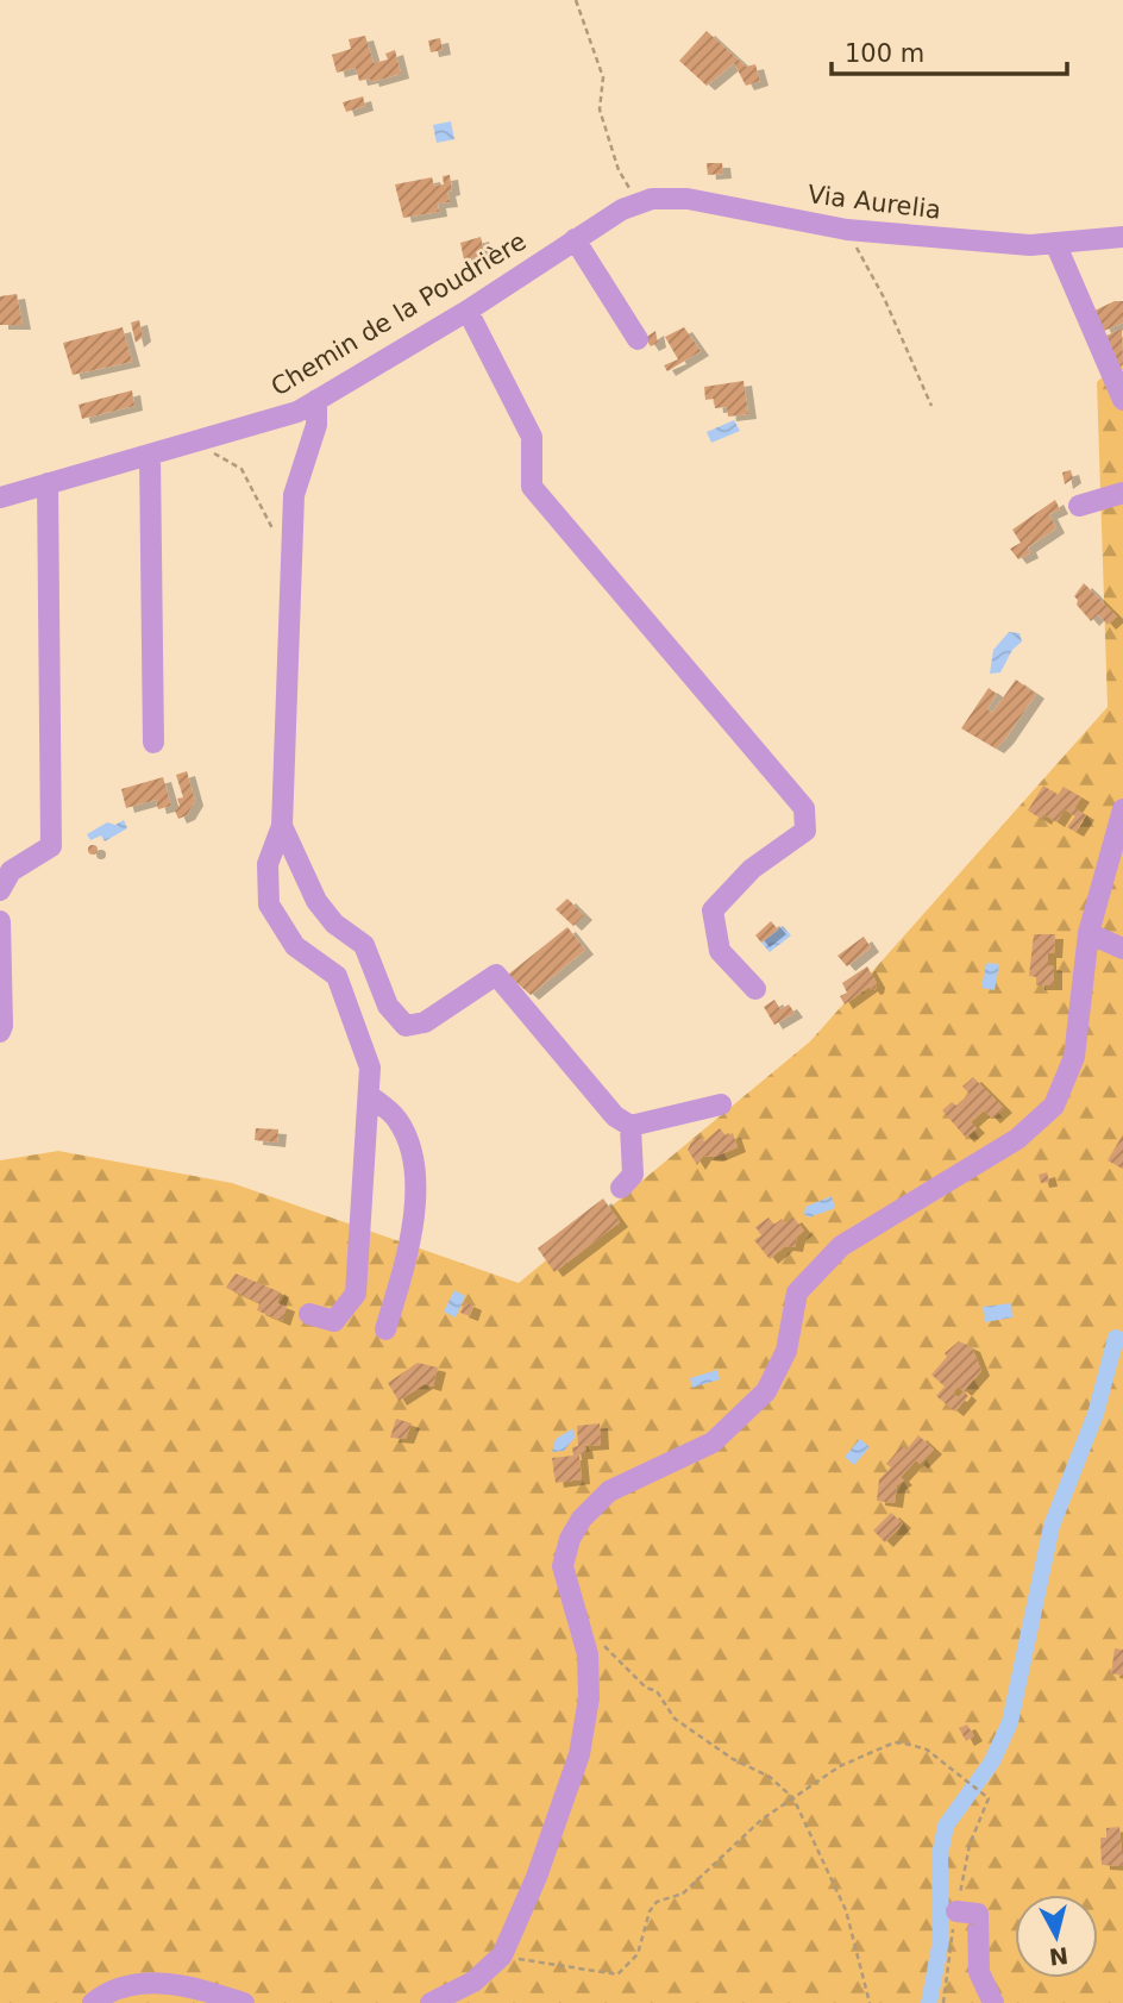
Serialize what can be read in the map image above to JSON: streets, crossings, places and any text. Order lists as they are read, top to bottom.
{
  "streets": {
    "street": ["Via Aurelia", "Chemin de la Poudrière"]
  },
  "crossings": [
    ["Via Aurelia", "Chemin de la Poudrière"]
  ],
  "scale_bar": "100 m",
  "north": "bottom"
}
